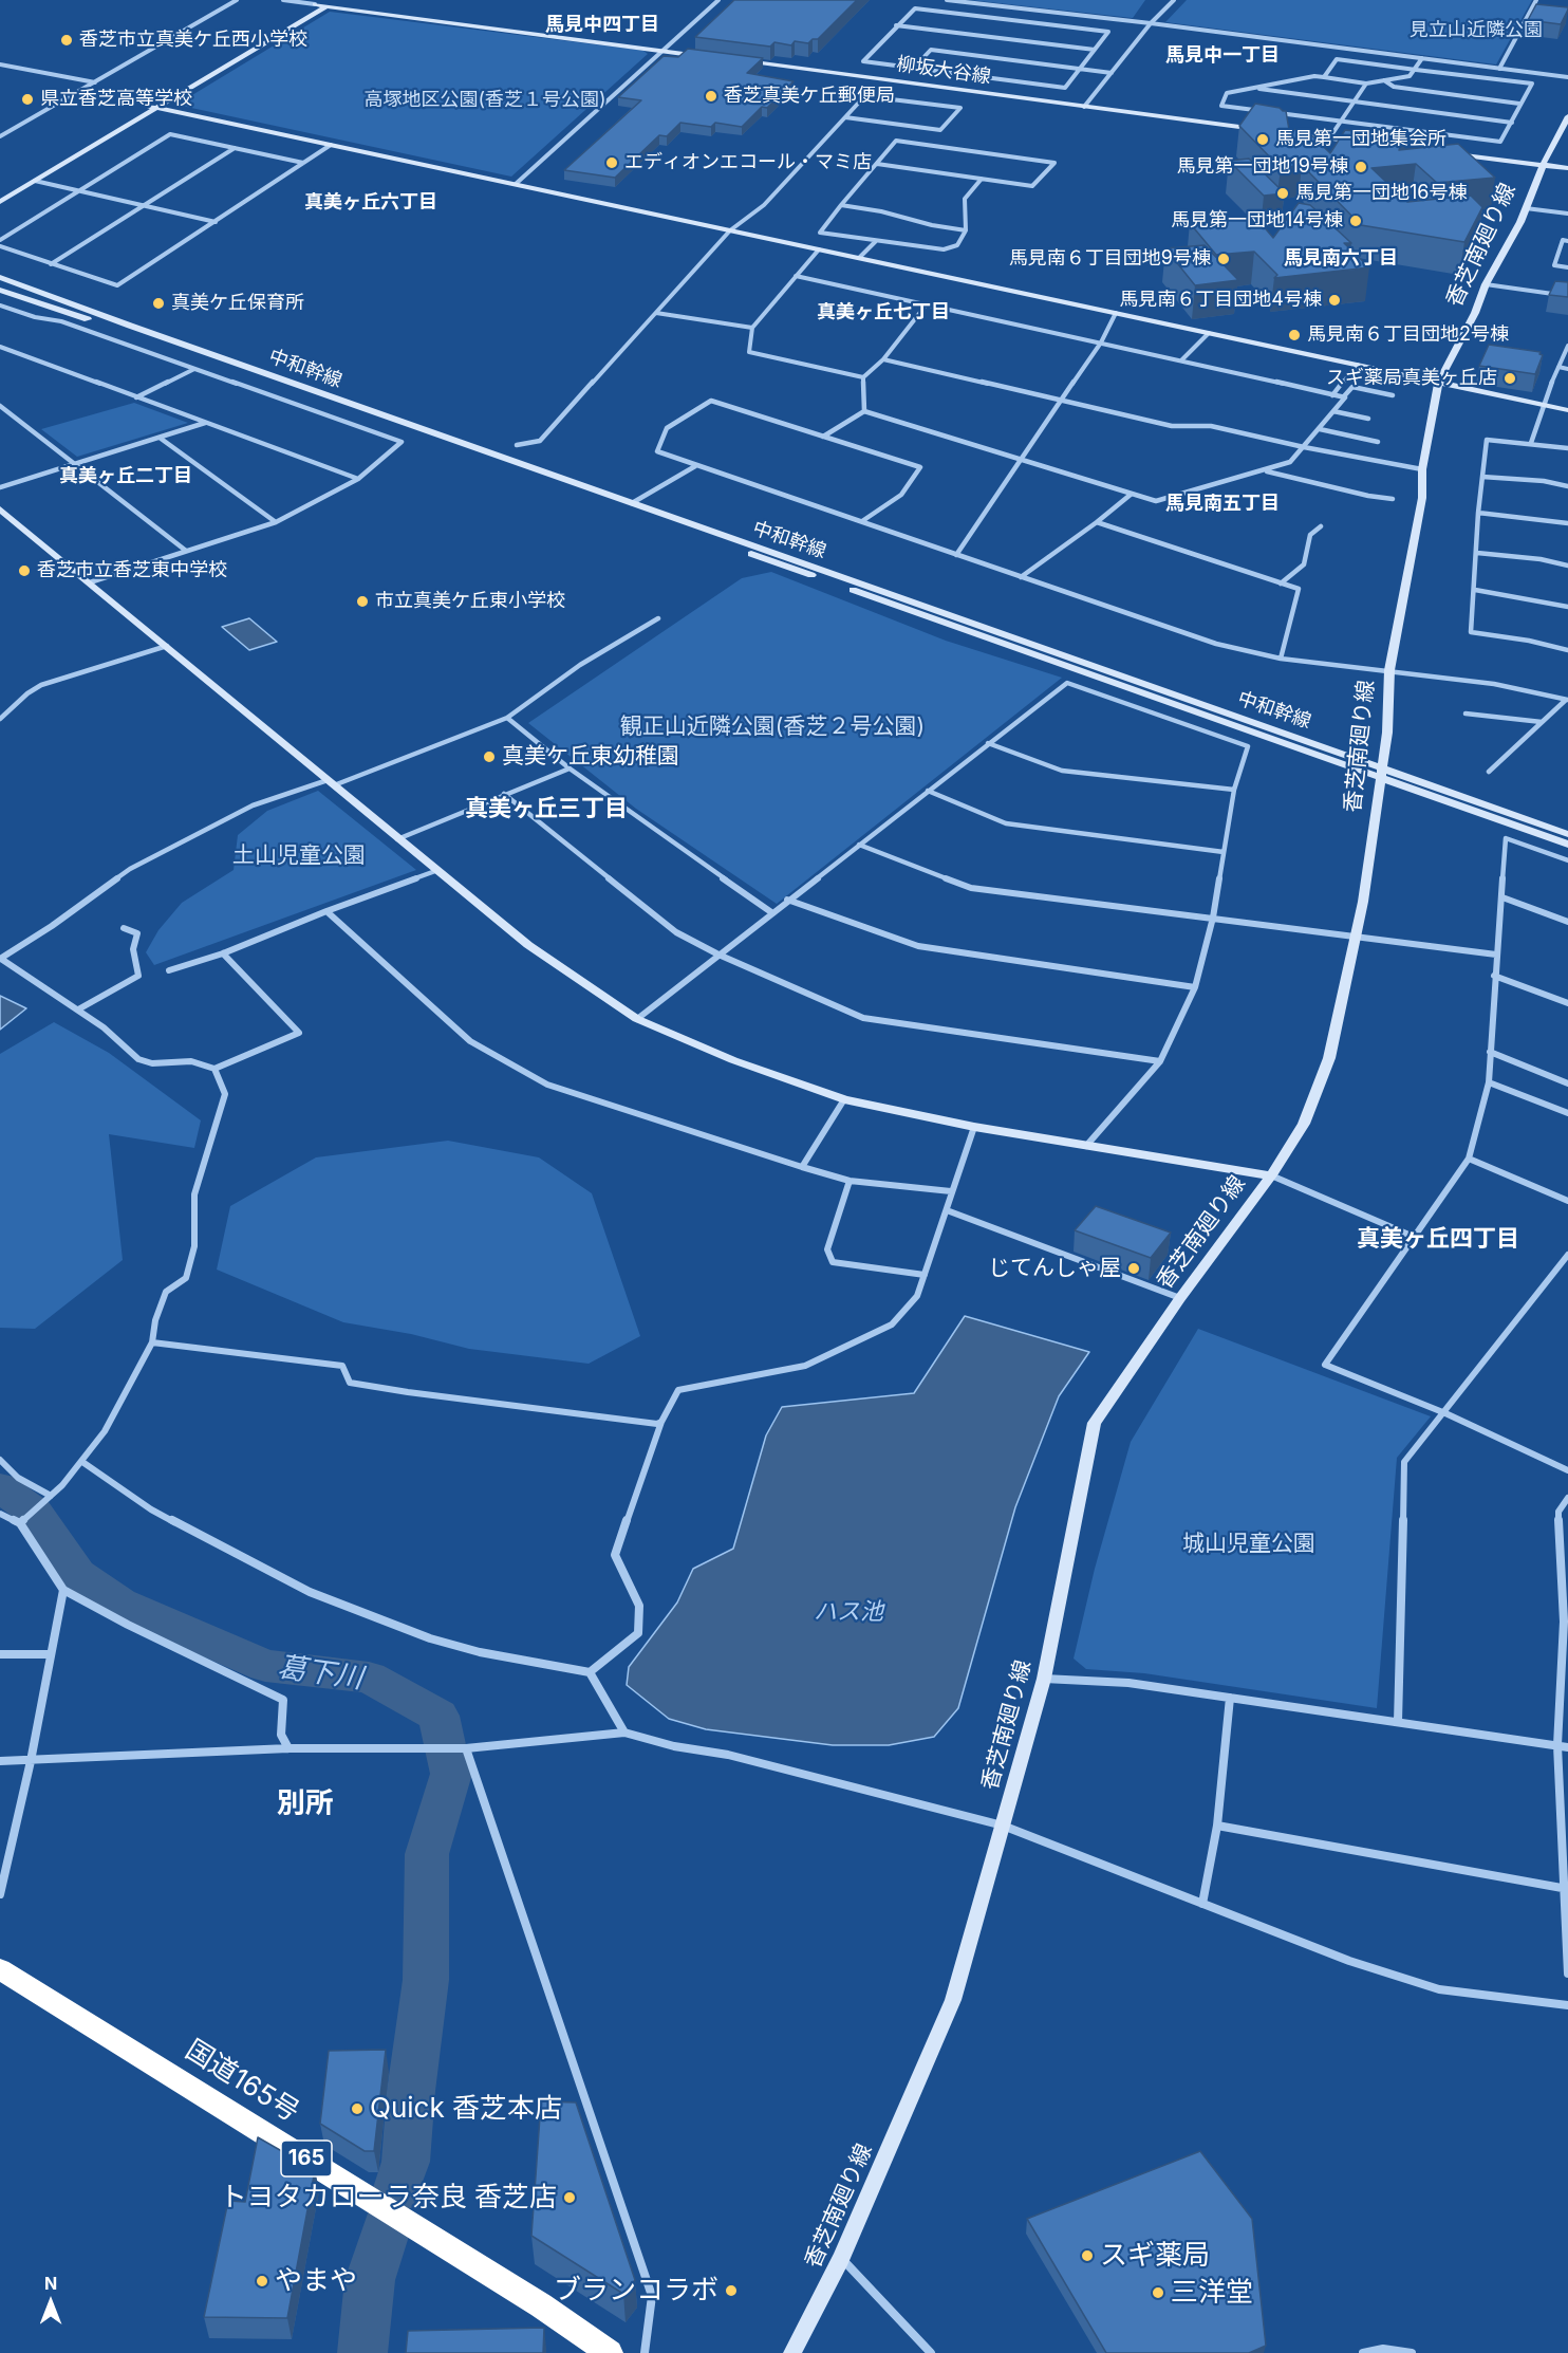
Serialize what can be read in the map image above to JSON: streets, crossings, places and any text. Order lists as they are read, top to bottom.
{
  "streets": {
    "highway": ["国道165号", "165"],
    "street": ["柳坂大谷線", "香芝南廻り線", "中和幹線"]
  },
  "crossings": [
    ["香芝南廻り線", "中和幹線"]
  ],
  "districts": [
    "馬見中四丁目",
    "馬見中一丁目",
    "真美ヶ丘六丁目",
    "馬見南六丁目",
    "真美ヶ丘七丁目",
    "真美ヶ丘二丁目",
    "馬見南五丁目",
    "真美ヶ丘三丁目",
    "真美ヶ丘四丁目",
    "別所"
  ],
  "water": ["ハス池", "葛下川"],
  "parks": [
    "見立山近隣公園",
    "高塚地区公園(香芝１号公園)",
    "観正山近隣公園(香芝２号公園)",
    "土山児童公園",
    "城山児童公園"
  ],
  "places": [
    "香芝市立真美ケ丘西小学校",
    "香芝真美ケ丘郵便局",
    "県立香芝高等学校",
    "馬見第一団地集会所",
    "エディオンエコール・マミ店",
    "馬見第一団地19号棟",
    "馬見第一団地16号棟",
    "馬見第一団地14号棟",
    "馬見南６丁目団地9号棟",
    "馬見南６丁目団地4号棟",
    "真美ケ丘保育所",
    "馬見南６丁目団地2号棟",
    "スギ薬局真美ヶ丘店",
    "香芝市立香芝東中学校",
    "市立真美ケ丘東小学校",
    "真美ケ丘東幼稚園",
    "じてんしゃ屋",
    "Quick 香芝本店",
    "トヨタカローラ奈良 香芝店",
    "スギ薬局",
    "やまや",
    "ブランコラボ",
    "三洋堂"
  ],
  "north": "top"
}
